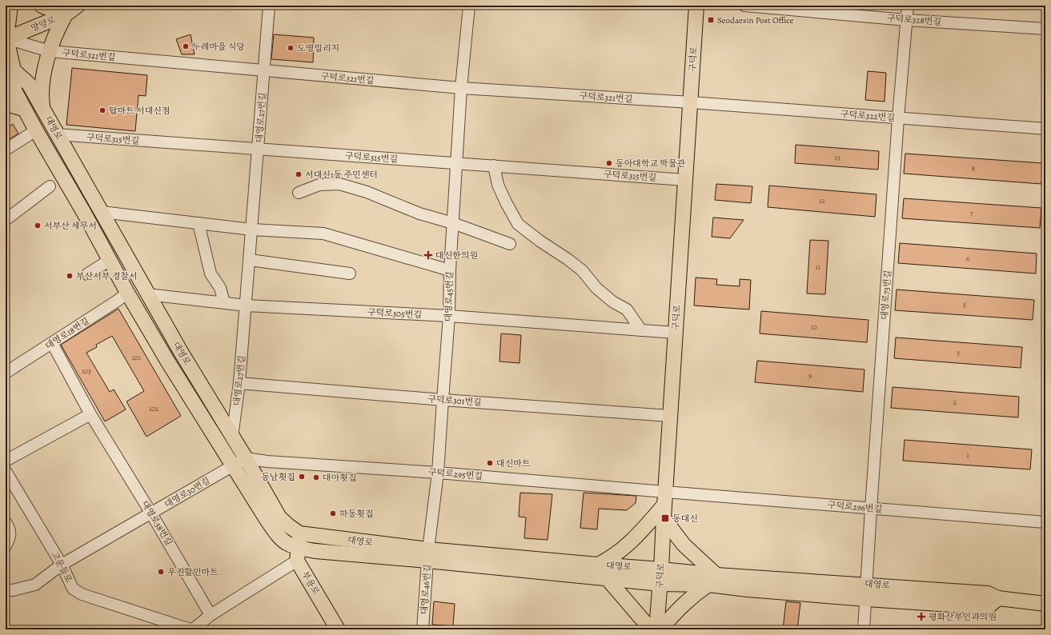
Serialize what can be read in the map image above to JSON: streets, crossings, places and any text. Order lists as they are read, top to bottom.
{
  "streets": {
    "main road": [
      "망양로",
      "구덕로",
      "대영로",
      "부용로"
    ],
    "street": [
      "구덕로328번길",
      "구덕로321번길",
      "구덕로322번길",
      "대영로27번길",
      "구덕로315번길",
      "대영로73번길",
      "대영로45번길",
      "구덕로305번길",
      "대영로18번길",
      "구덕로301번길",
      "구덕로295번길",
      "대영로30번길",
      "구덕로296번길",
      "대영로38번길",
      "고운들로",
      "대영로46번길"
    ]
  },
  "crossings": [
    ["구덕로328번길", "대영로73번길"],
    ["망양로", "구덕로321번길"],
    ["구덕로321번길", "구덕로"],
    ["구덕로321번길", "구덕로322번길"],
    ["구덕로321번길", "대영로27번길"],
    ["구덕로321번길", "대영로45번길"],
    ["구덕로", "구덕로322번길"],
    ["구덕로", "대영로"],
    ["구덕로", "구덕로315번길"],
    ["구덕로", "구덕로305번길"],
    ["구덕로", "구덕로301번길"],
    ["구덕로", "구덕로295번길"],
    ["구덕로", "구덕로296번길"],
    ["구덕로322번길", "대영로73번길"],
    ["대영로27번길", "대영로"],
    ["대영로27번길", "구덕로315번길"],
    ["대영로27번길", "구덕로305번길"],
    ["대영로27번길", "구덕로301번길"],
    ["대영로", "구덕로315번길"],
    ["대영로", "대영로73번길"],
    ["대영로", "대영로45번길"],
    ["대영로", "구덕로305번길"],
    ["대영로", "대영로18번길"],
    ["대영로", "구덕로295번길"],
    ["대영로", "대영로30번길"],
    ["대영로", "부용로"],
    ["대영로", "대영로46번길"],
    ["구덕로315번길", "대영로45번길"],
    ["대영로73번길", "구덕로296번길"],
    ["대영로45번길", "구덕로305번길"],
    ["대영로45번길", "구덕로301번길"],
    ["대영로45번길", "구덕로295번길"],
    ["대영로45번길", "대영로46번길"],
    ["대영로18번길", "대영로38번길"],
    ["구덕로295번길", "대영로30번길"],
    ["구덕로295번길", "구덕로296번길"],
    ["대영로30번길", "대영로38번길"],
    ["대영로30번길", "고운들로"]
  ],
  "places": {
    "transit": ["Seodaesin Post Office", "동대신"],
    "other": [
      "두레마을 식당",
      "도영빌리지",
      "탑마트 서대신점",
      "동아대학교 박물관",
      "서대신1동 주민센터",
      "서부산 세무서",
      "부산서부 경찰서",
      "대신마트",
      "동남횟집",
      "대아횟집",
      "하동횟집",
      "우진할인마트"
    ],
    "health": ["대신한의원", "평화산부인과의원"]
  },
  "house_numbers": [
    "13",
    "8",
    "12",
    "7",
    "6",
    "11",
    "5",
    "10",
    "3",
    "101",
    "103",
    "9",
    "2",
    "102",
    "1"
  ]
}
